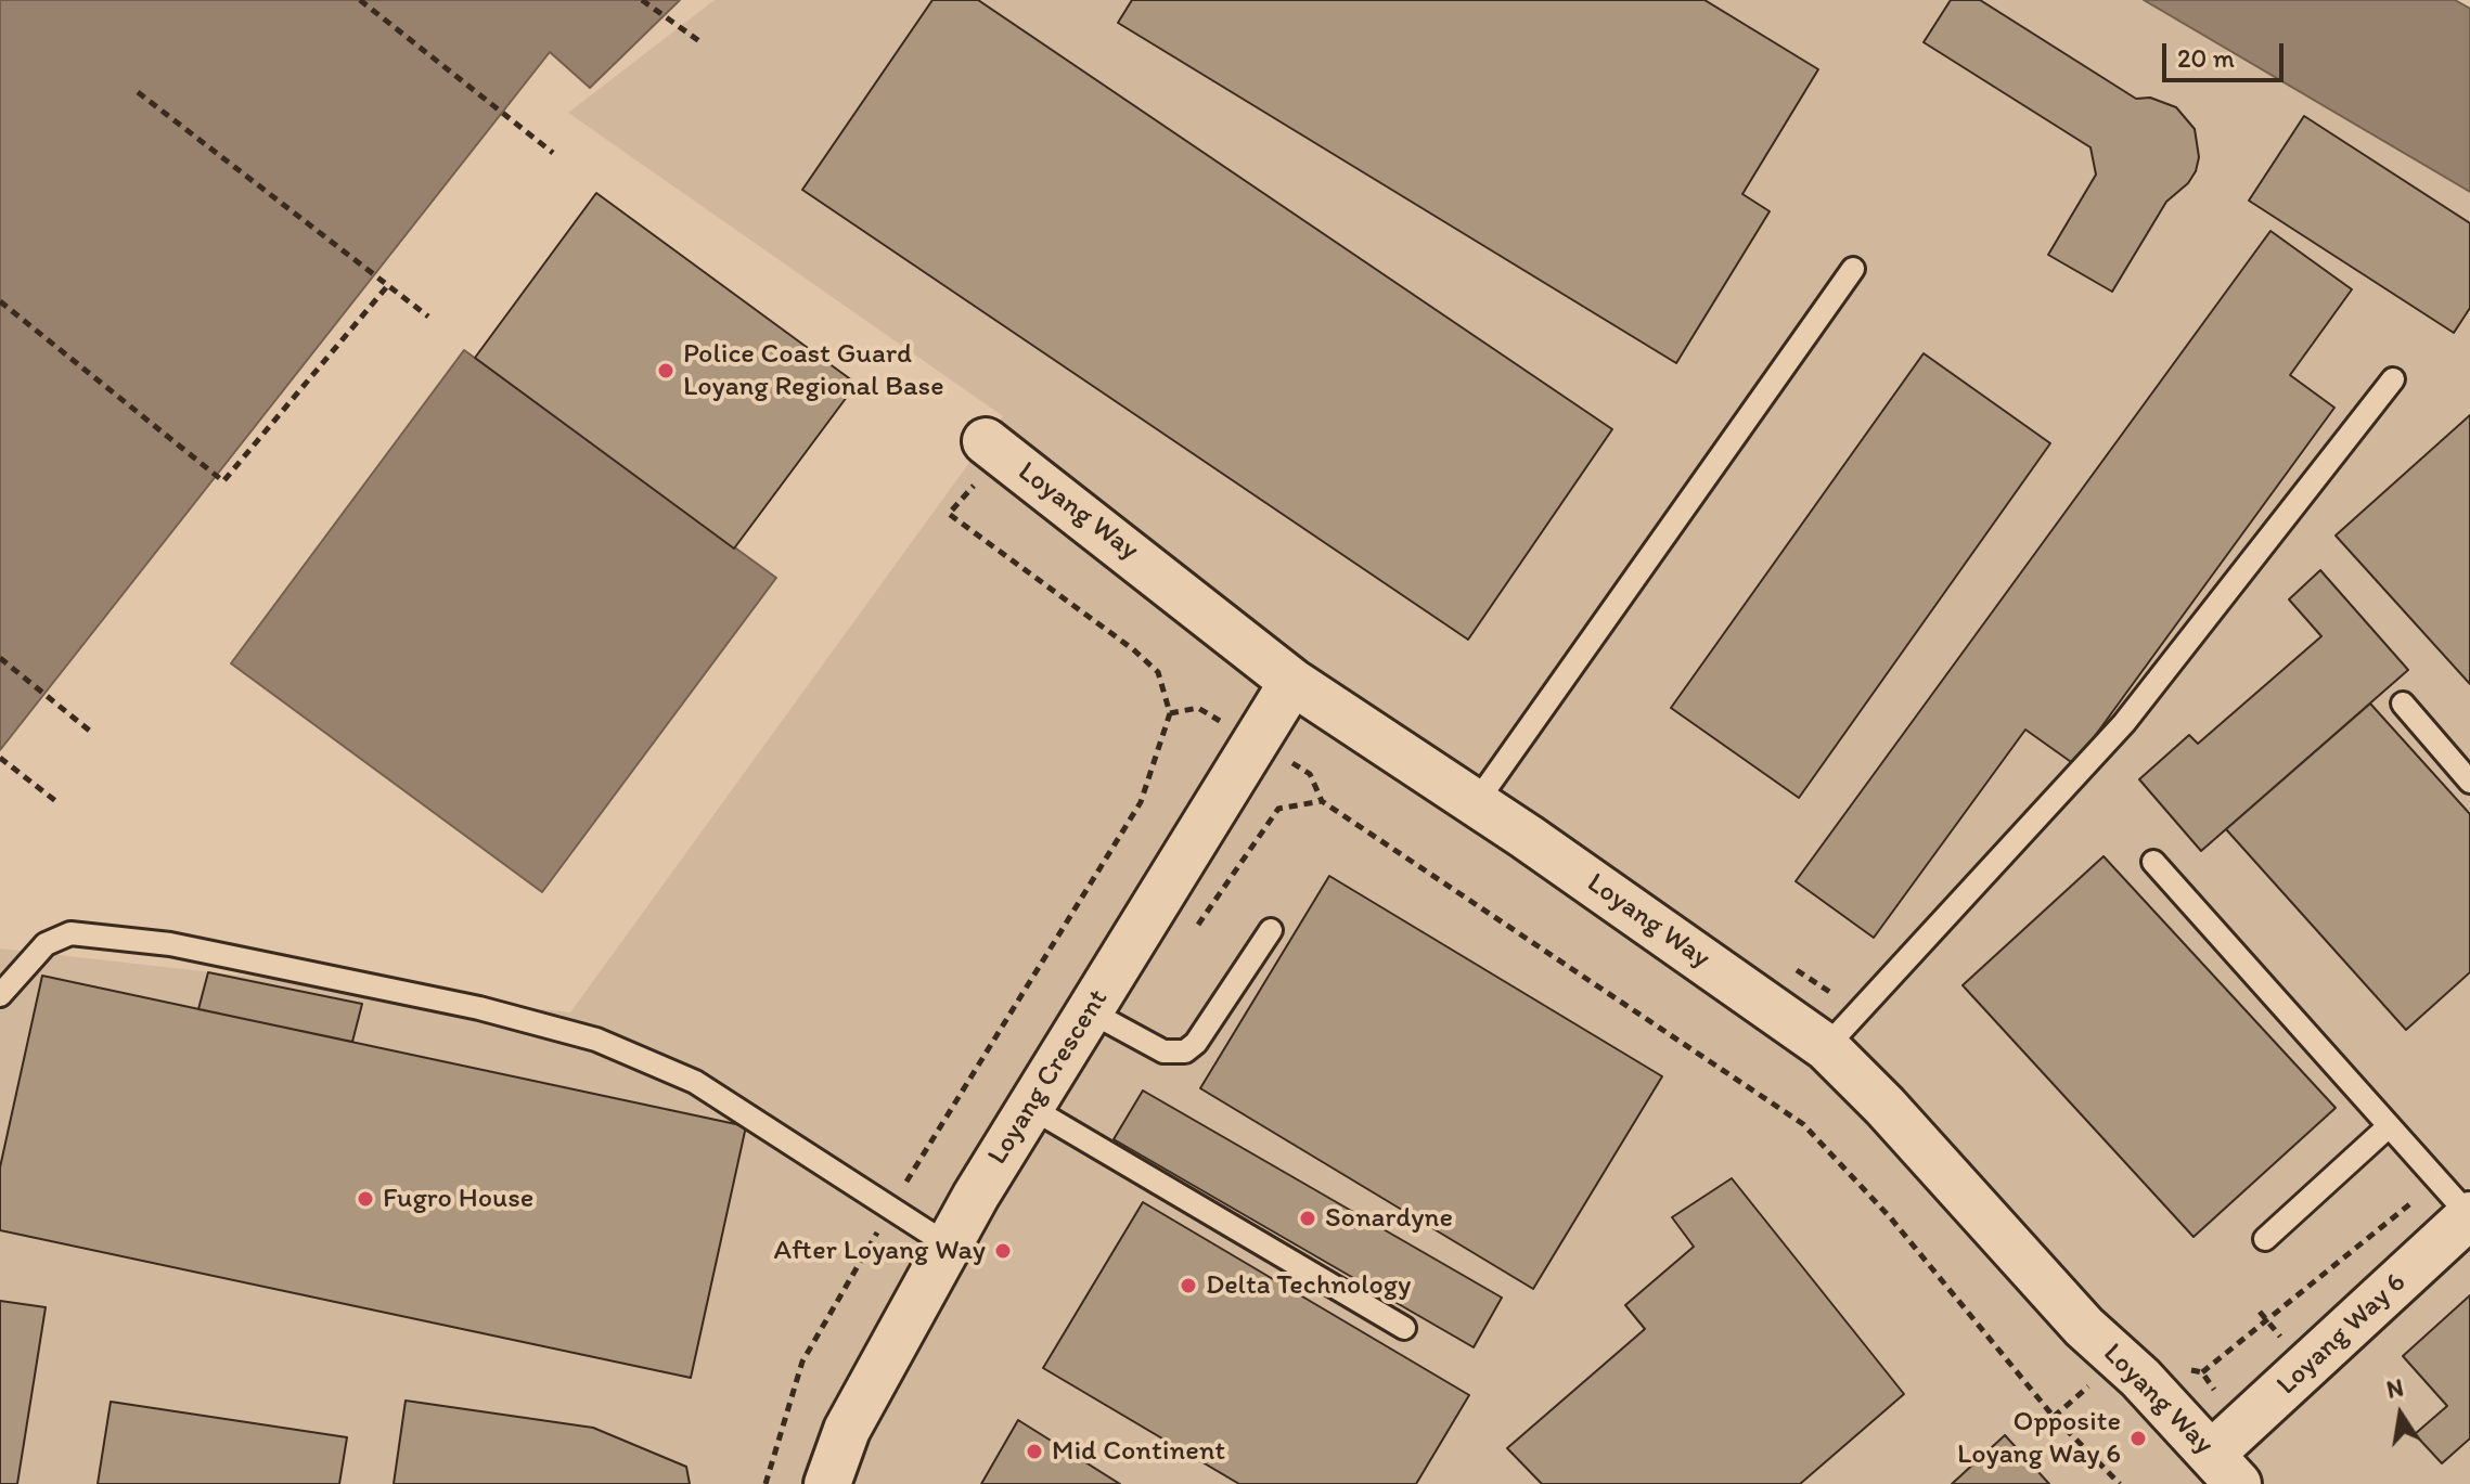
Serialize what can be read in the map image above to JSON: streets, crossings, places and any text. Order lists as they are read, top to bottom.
{
  "streets": {
    "street": ["Loyang Way", "Loyang Crescent", "Loyang Way 6"]
  },
  "crossings": [
    ["Loyang Way", "Loyang Crescent"],
    ["Loyang Way", "Loyang Way 6"]
  ],
  "places": [
    "Police Coast Guard Loyang Regional Base",
    "Fugro House",
    "Sonardyne",
    "After Loyang Way",
    "Delta Technology",
    "Opposite Loyang Way 6",
    "Mid Continent"
  ],
  "scale_bar": "20 m",
  "north": "top"
}
